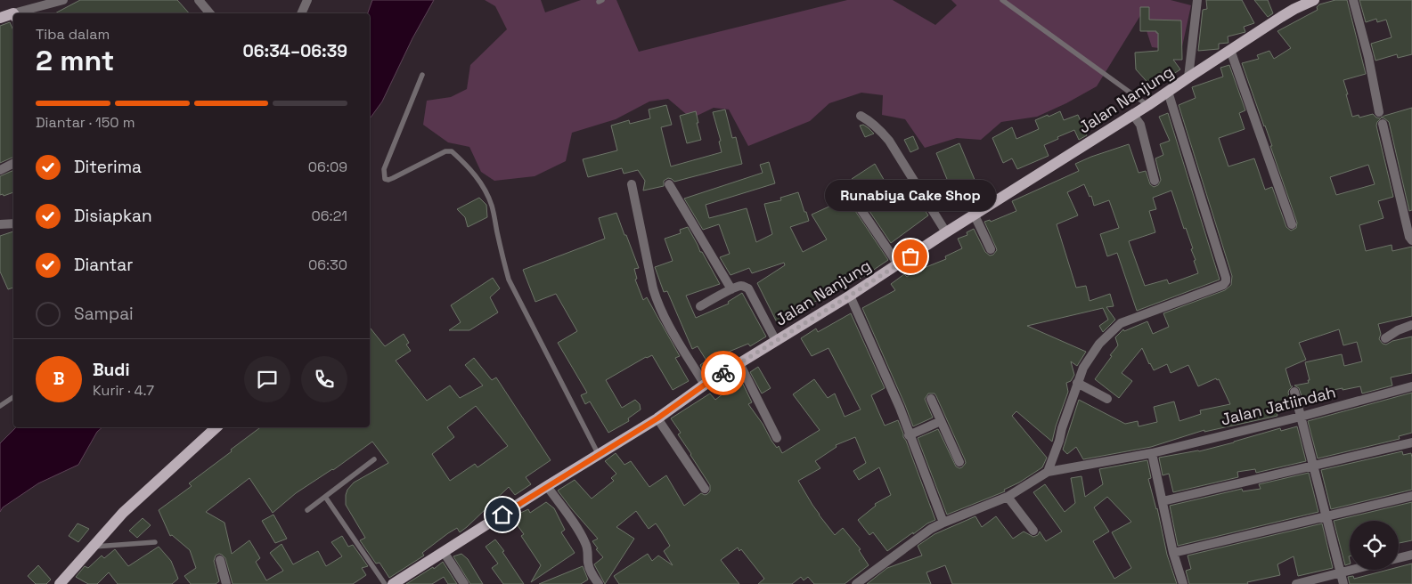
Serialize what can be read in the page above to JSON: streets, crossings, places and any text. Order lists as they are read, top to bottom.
{
  "streets": {
    "main road": ["Jalan Nanjung"],
    "street": ["Jalan Jatiindah"]
  },
  "places": ["Runabiya Cake Shop"],
  "page": {
    "heading": ["2 mnt", "Tiba dalam", "06:34–06:39"],
    "panel": ["Budi", "Kurir · 4.7"],
    "bar": "Diantar · 150 m",
    "list": [
      ["Diterima", "06:09"],
      ["Disiapkan", "06:21"],
      ["Diantar", "06:30"],
      "Sampai"
    ],
    "bubble": "Runabiya Cake Shop",
    "round": "B"
  }
}
